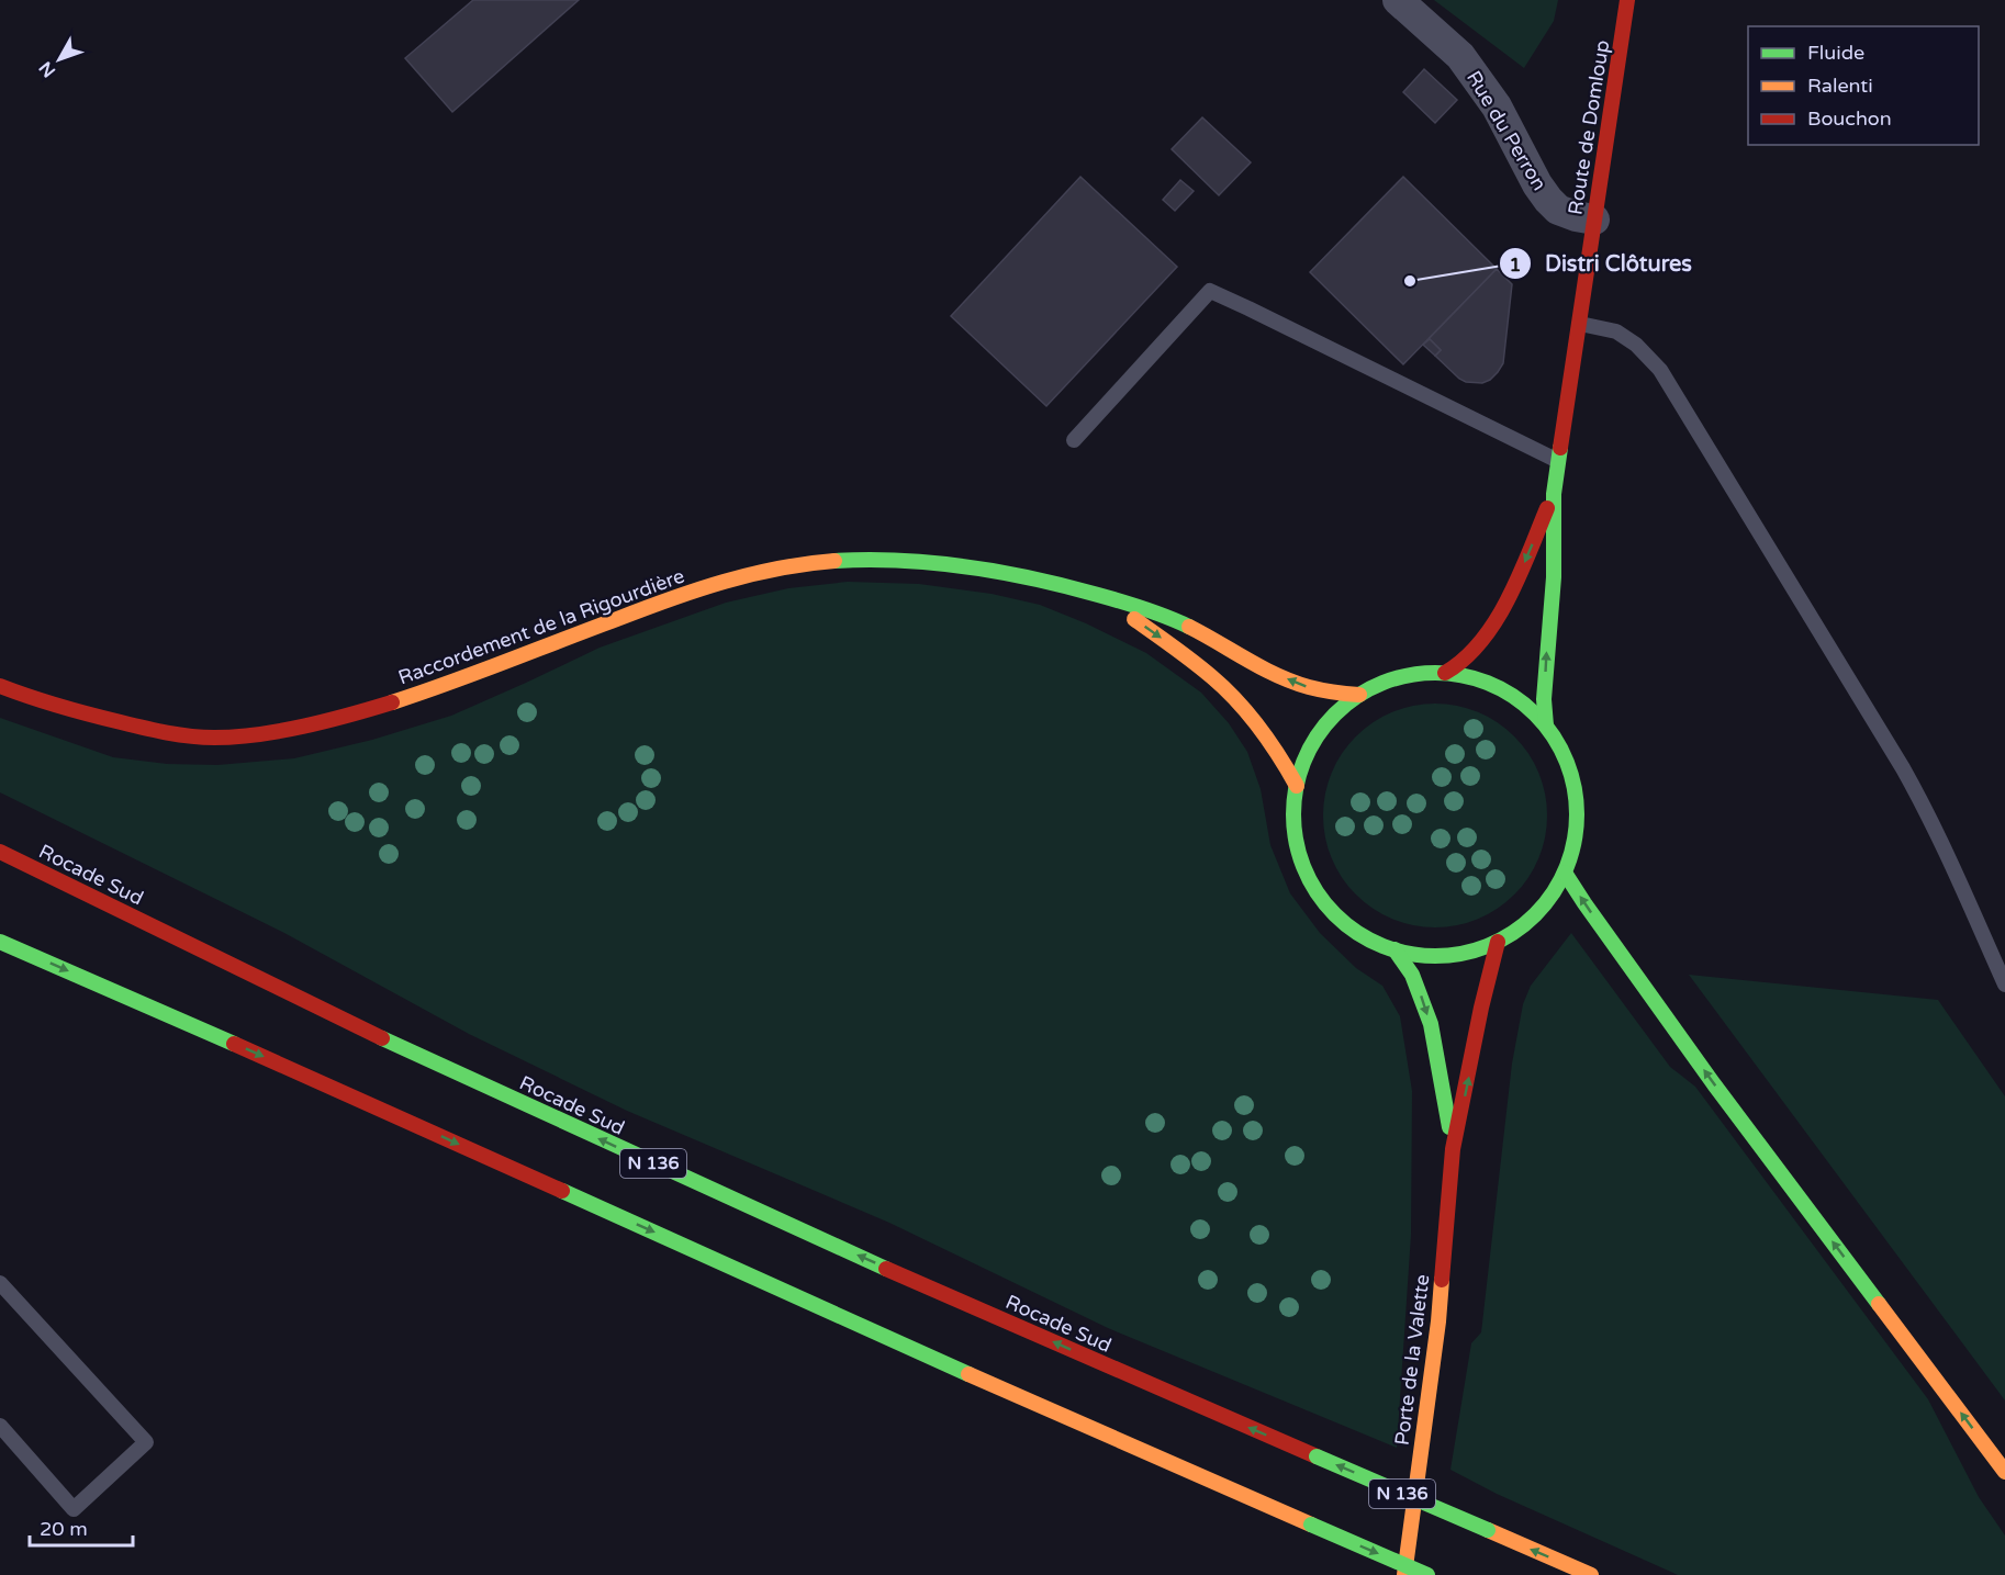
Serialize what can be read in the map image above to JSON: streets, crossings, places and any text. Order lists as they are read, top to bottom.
{
  "streets": {
    "main road": [
      "Route de Domloup",
      "Raccordement de la Rigourdière",
      "Rocade Sud",
      "N 136",
      "Porte de la Valette"
    ],
    "street": ["Rue du Perron"]
  },
  "crossings": [
    ["Route de Domloup", "Rue du Perron"]
  ],
  "places": ["Distri Clôtures"],
  "legend": ["Fluide", "Ralenti", "Bouchon"],
  "scale_bar": "20 m",
  "north": "bottom left"
}
